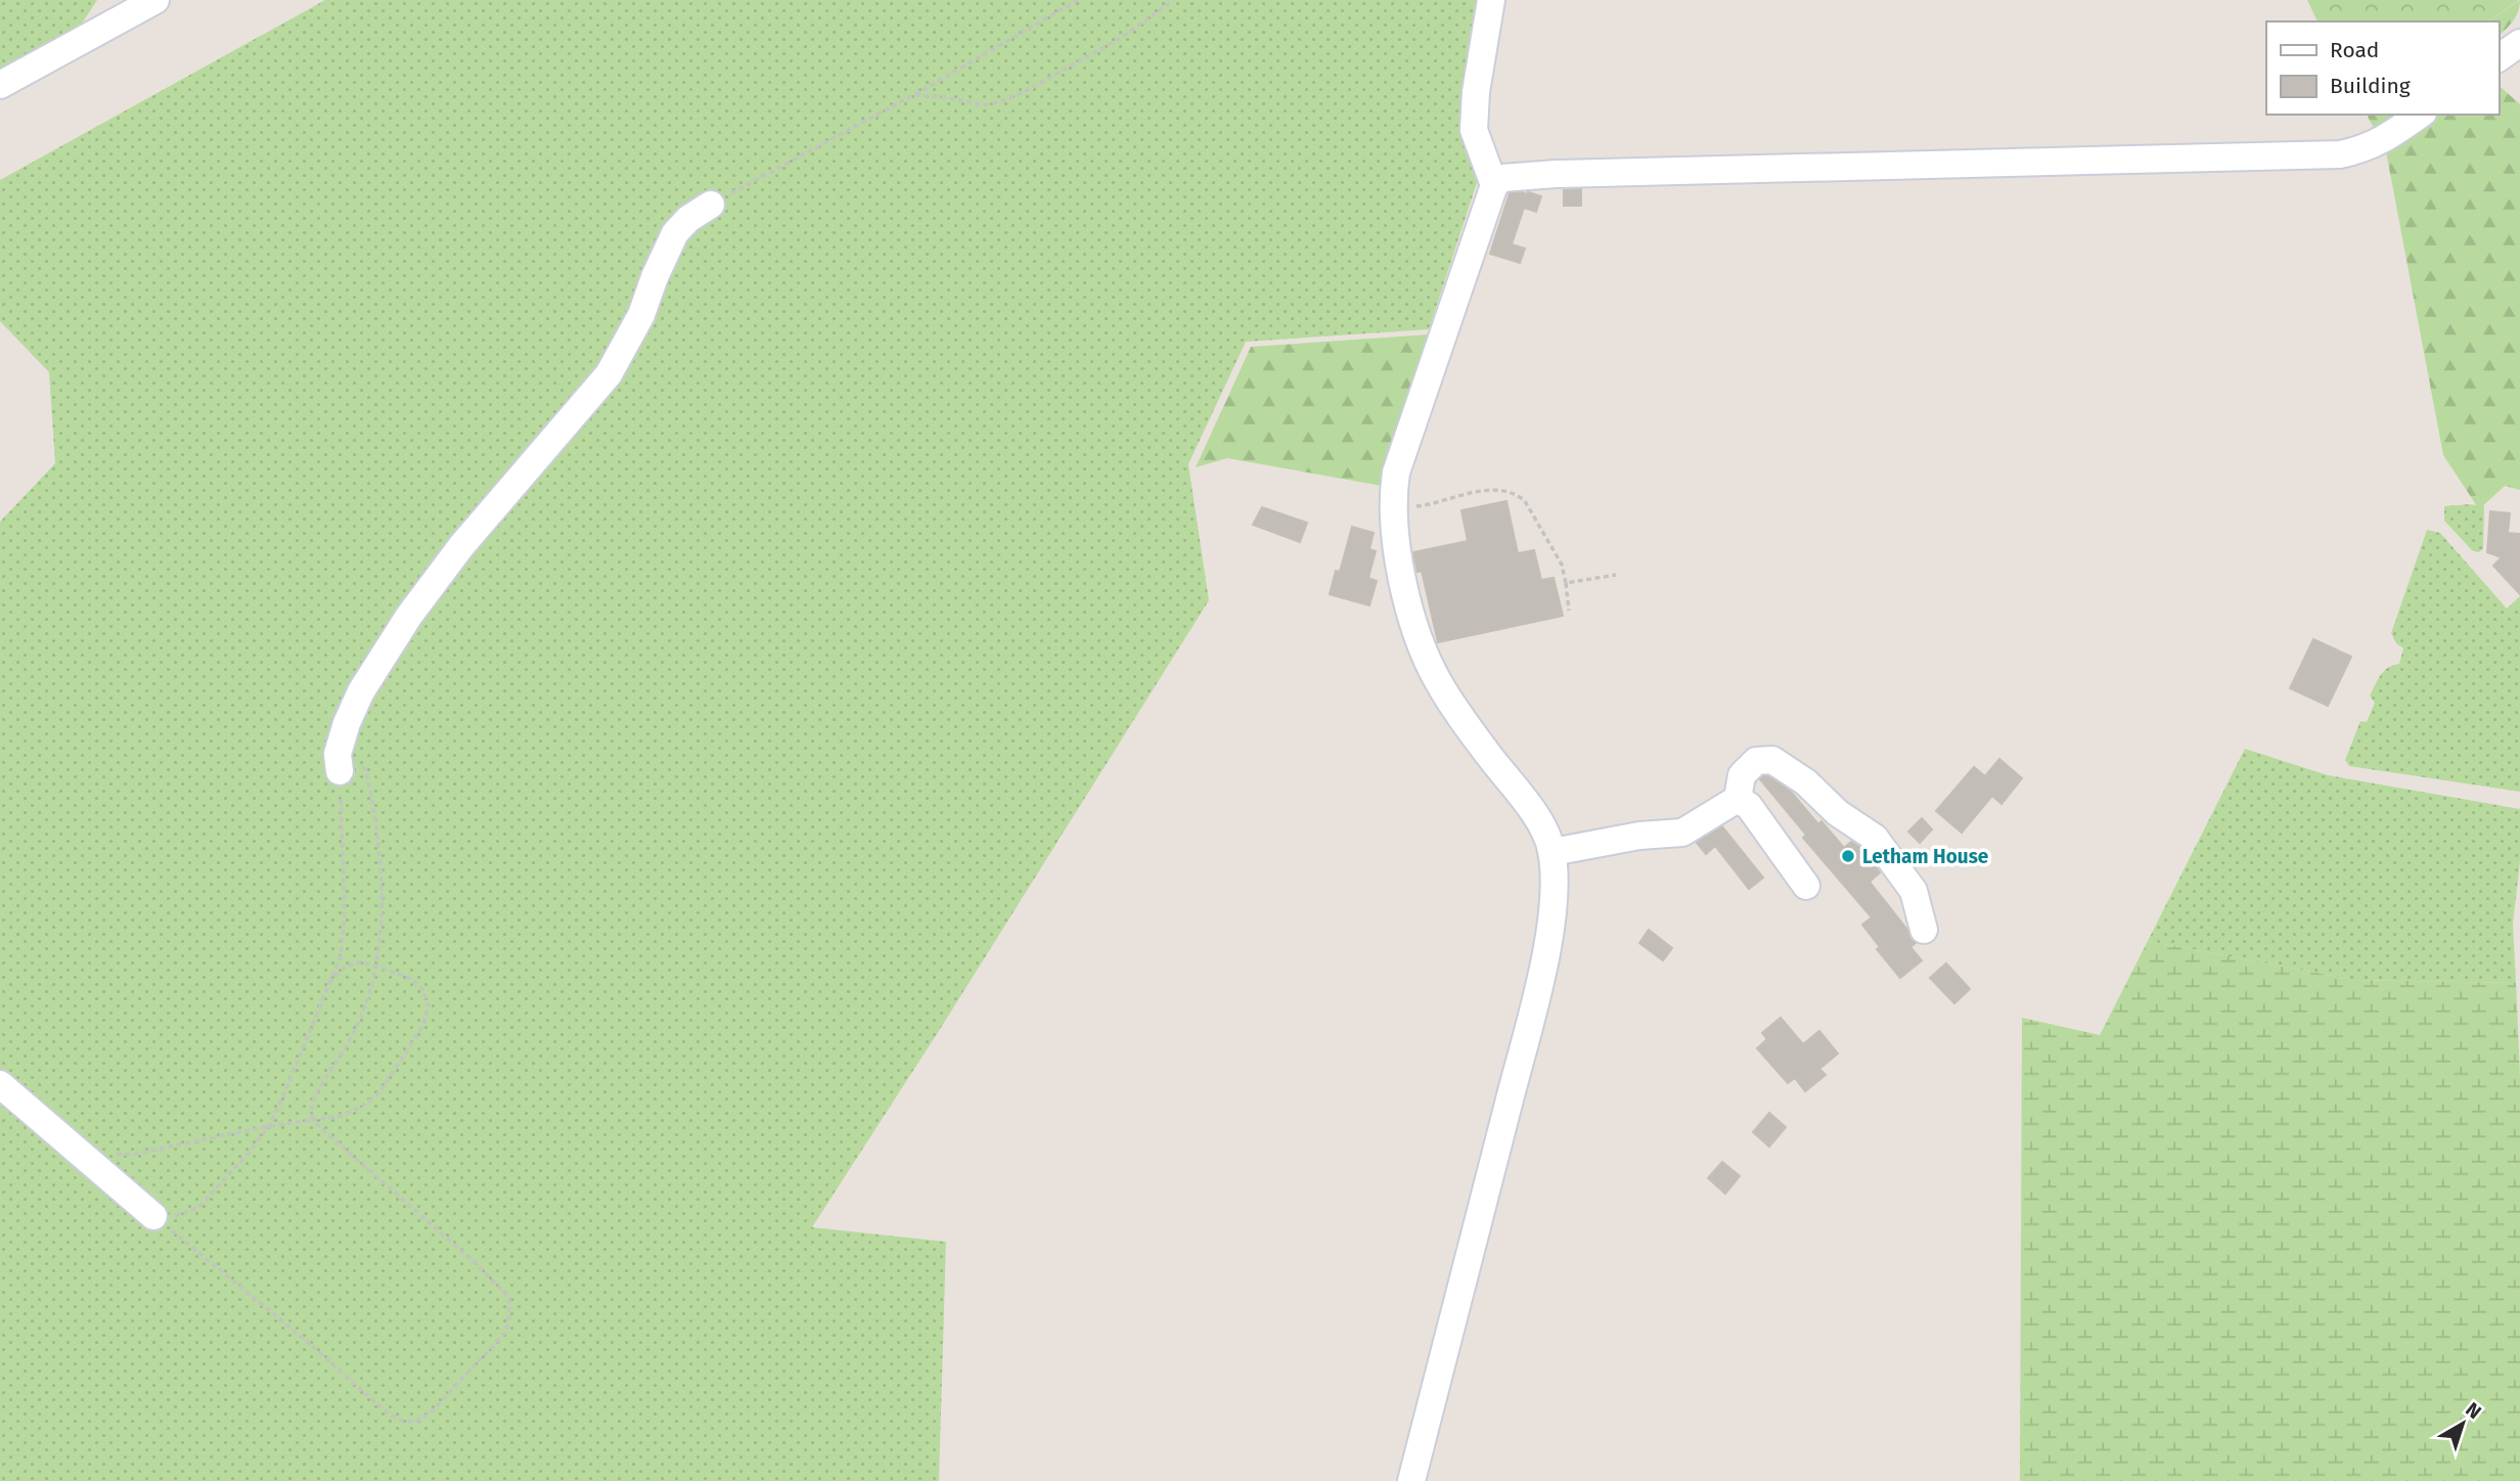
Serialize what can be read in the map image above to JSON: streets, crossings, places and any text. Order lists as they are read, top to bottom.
{
  "places": ["Letham House"],
  "legend": ["Road", "Building"],
  "north": "top right"
}
